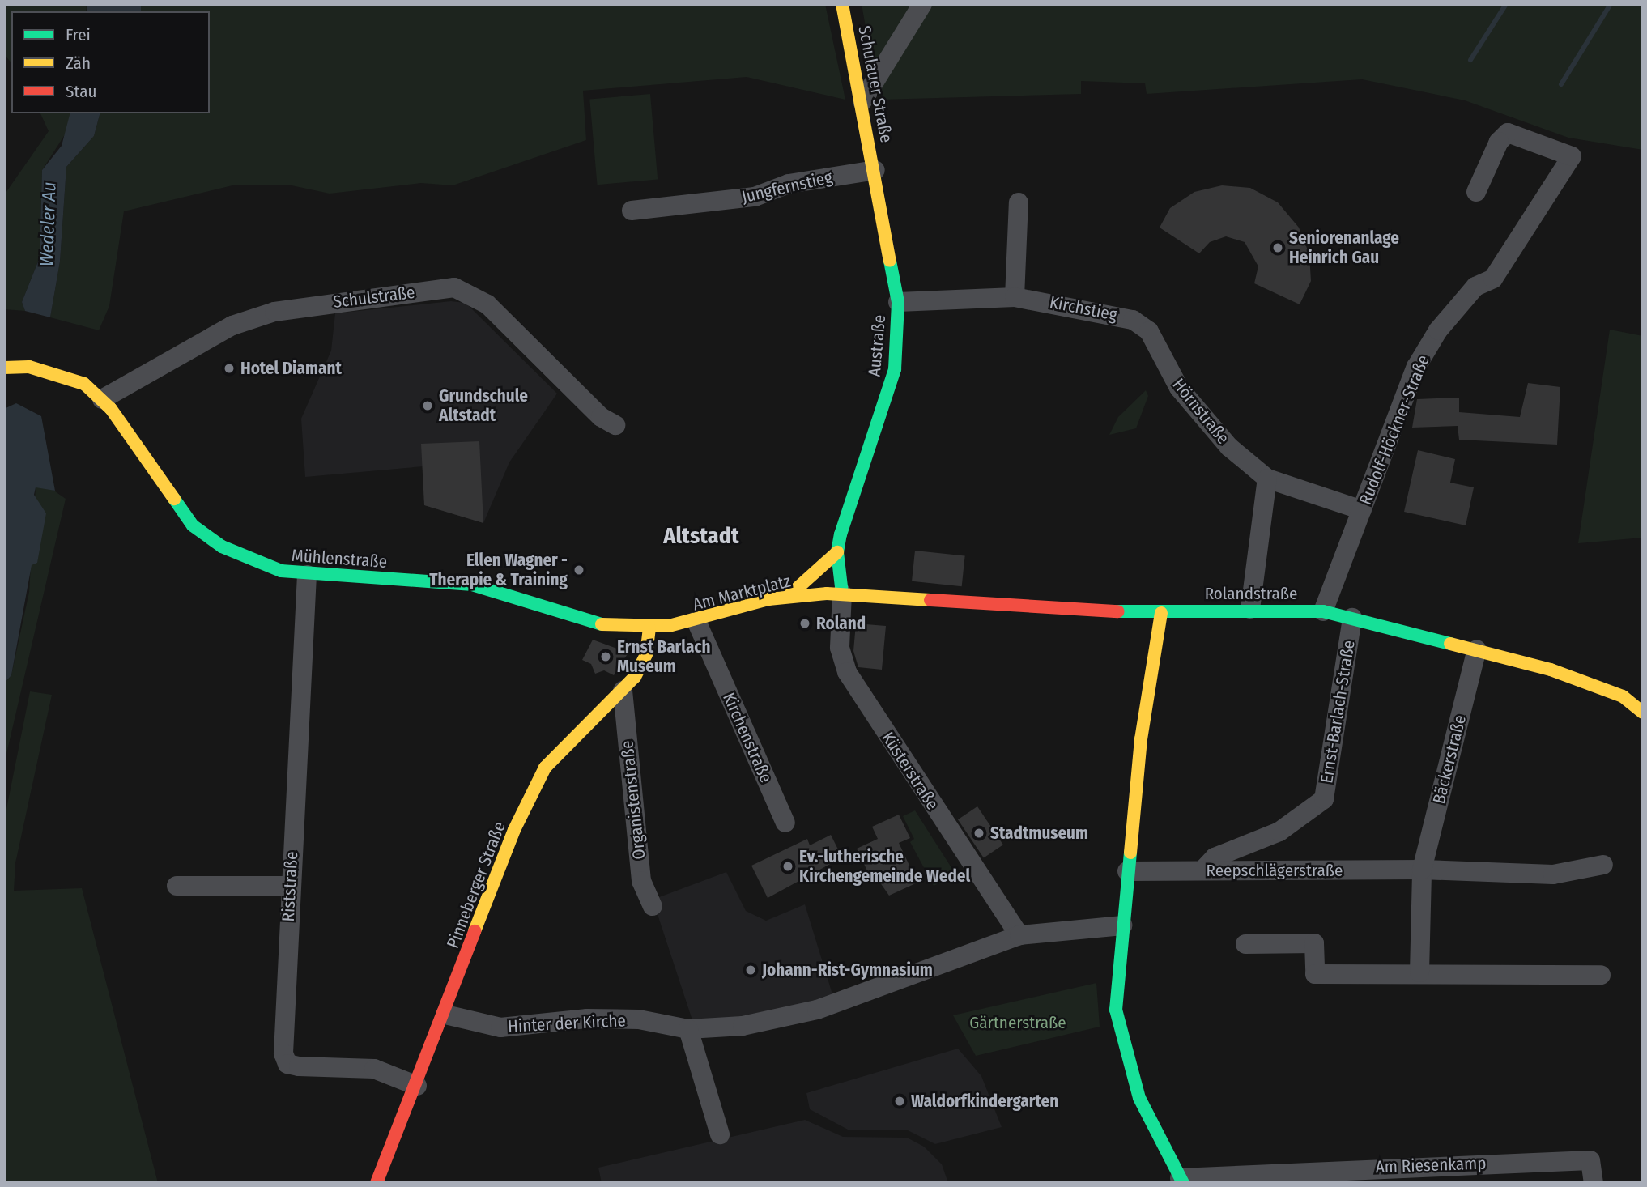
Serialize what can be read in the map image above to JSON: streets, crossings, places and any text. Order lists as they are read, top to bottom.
{
  "streets": {
    "main road": [
      "Schulauer Straße",
      "Austraße",
      "Mühlenstraße",
      "Am Marktplatz",
      "Rolandstraße",
      "Pinneberger Straße"
    ],
    "street": [
      "Jungfernstieg",
      "Schulstraße",
      "Kirchstieg",
      "Hörnstraße",
      "Rudolf-Höckner-Straße",
      "Ernst-Barlach-Straße",
      "Kirchenstraße",
      "Bäckerstraße",
      "Küsterstraße",
      "Organistenstraße",
      "Reepschlägerstraße",
      "Riststraße",
      "Hinter der Kirche",
      "Am Riesenkamp"
    ]
  },
  "crossings": [
    ["Schulauer Straße", "Jungfernstieg"],
    ["Schulauer Straße", "Austraße"],
    ["Jungfernstieg", "Austraße"],
    ["Schulstraße", "Mühlenstraße"],
    ["Kirchstieg", "Austraße"],
    ["Kirchstieg", "Hörnstraße"],
    ["Austraße", "Am Marktplatz"],
    ["Austraße", "Rolandstraße"],
    ["Austraße", "Küsterstraße"],
    ["Hörnstraße", "Rudolf-Höckner-Straße"],
    ["Rudolf-Höckner-Straße", "Rolandstraße"],
    ["Mühlenstraße", "Am Marktplatz"],
    ["Mühlenstraße", "Pinneberger Straße"],
    ["Mühlenstraße", "Riststraße"],
    ["Am Marktplatz", "Rolandstraße"],
    ["Am Marktplatz", "Kirchenstraße"],
    ["Am Marktplatz", "Küsterstraße"],
    ["Am Marktplatz", "Pinneberger Straße"],
    ["Rolandstraße", "Ernst-Barlach-Straße"],
    ["Rolandstraße", "Bäckerstraße"],
    ["Rolandstraße", "Küsterstraße"],
    ["Ernst-Barlach-Straße", "Reepschlägerstraße"],
    ["Bäckerstraße", "Reepschlägerstraße"],
    ["Küsterstraße", "Hinter der Kirche"],
    ["Organistenstraße", "Pinneberger Straße"],
    ["Pinneberger Straße", "Riststraße"],
    ["Pinneberger Straße", "Hinter der Kirche"]
  ],
  "districts": ["Altstadt"],
  "water": ["Wedeler Au"],
  "parks": ["Gärtnerstraße"],
  "places": [
    "Seniorenanlage Heinrich Gau",
    "Hotel Diamant",
    "Grundschule Altstadt",
    "Ellen Wagner - Therapie & Training",
    "Roland",
    "Ernst Barlach Museum",
    "Stadtmuseum",
    "Ev.-lutherische Kirchengemeinde Wedel",
    "Johann-Rist-Gymnasium",
    "Waldorfkindergarten"
  ],
  "legend": ["Frei", "Zäh", "Stau"]
}
